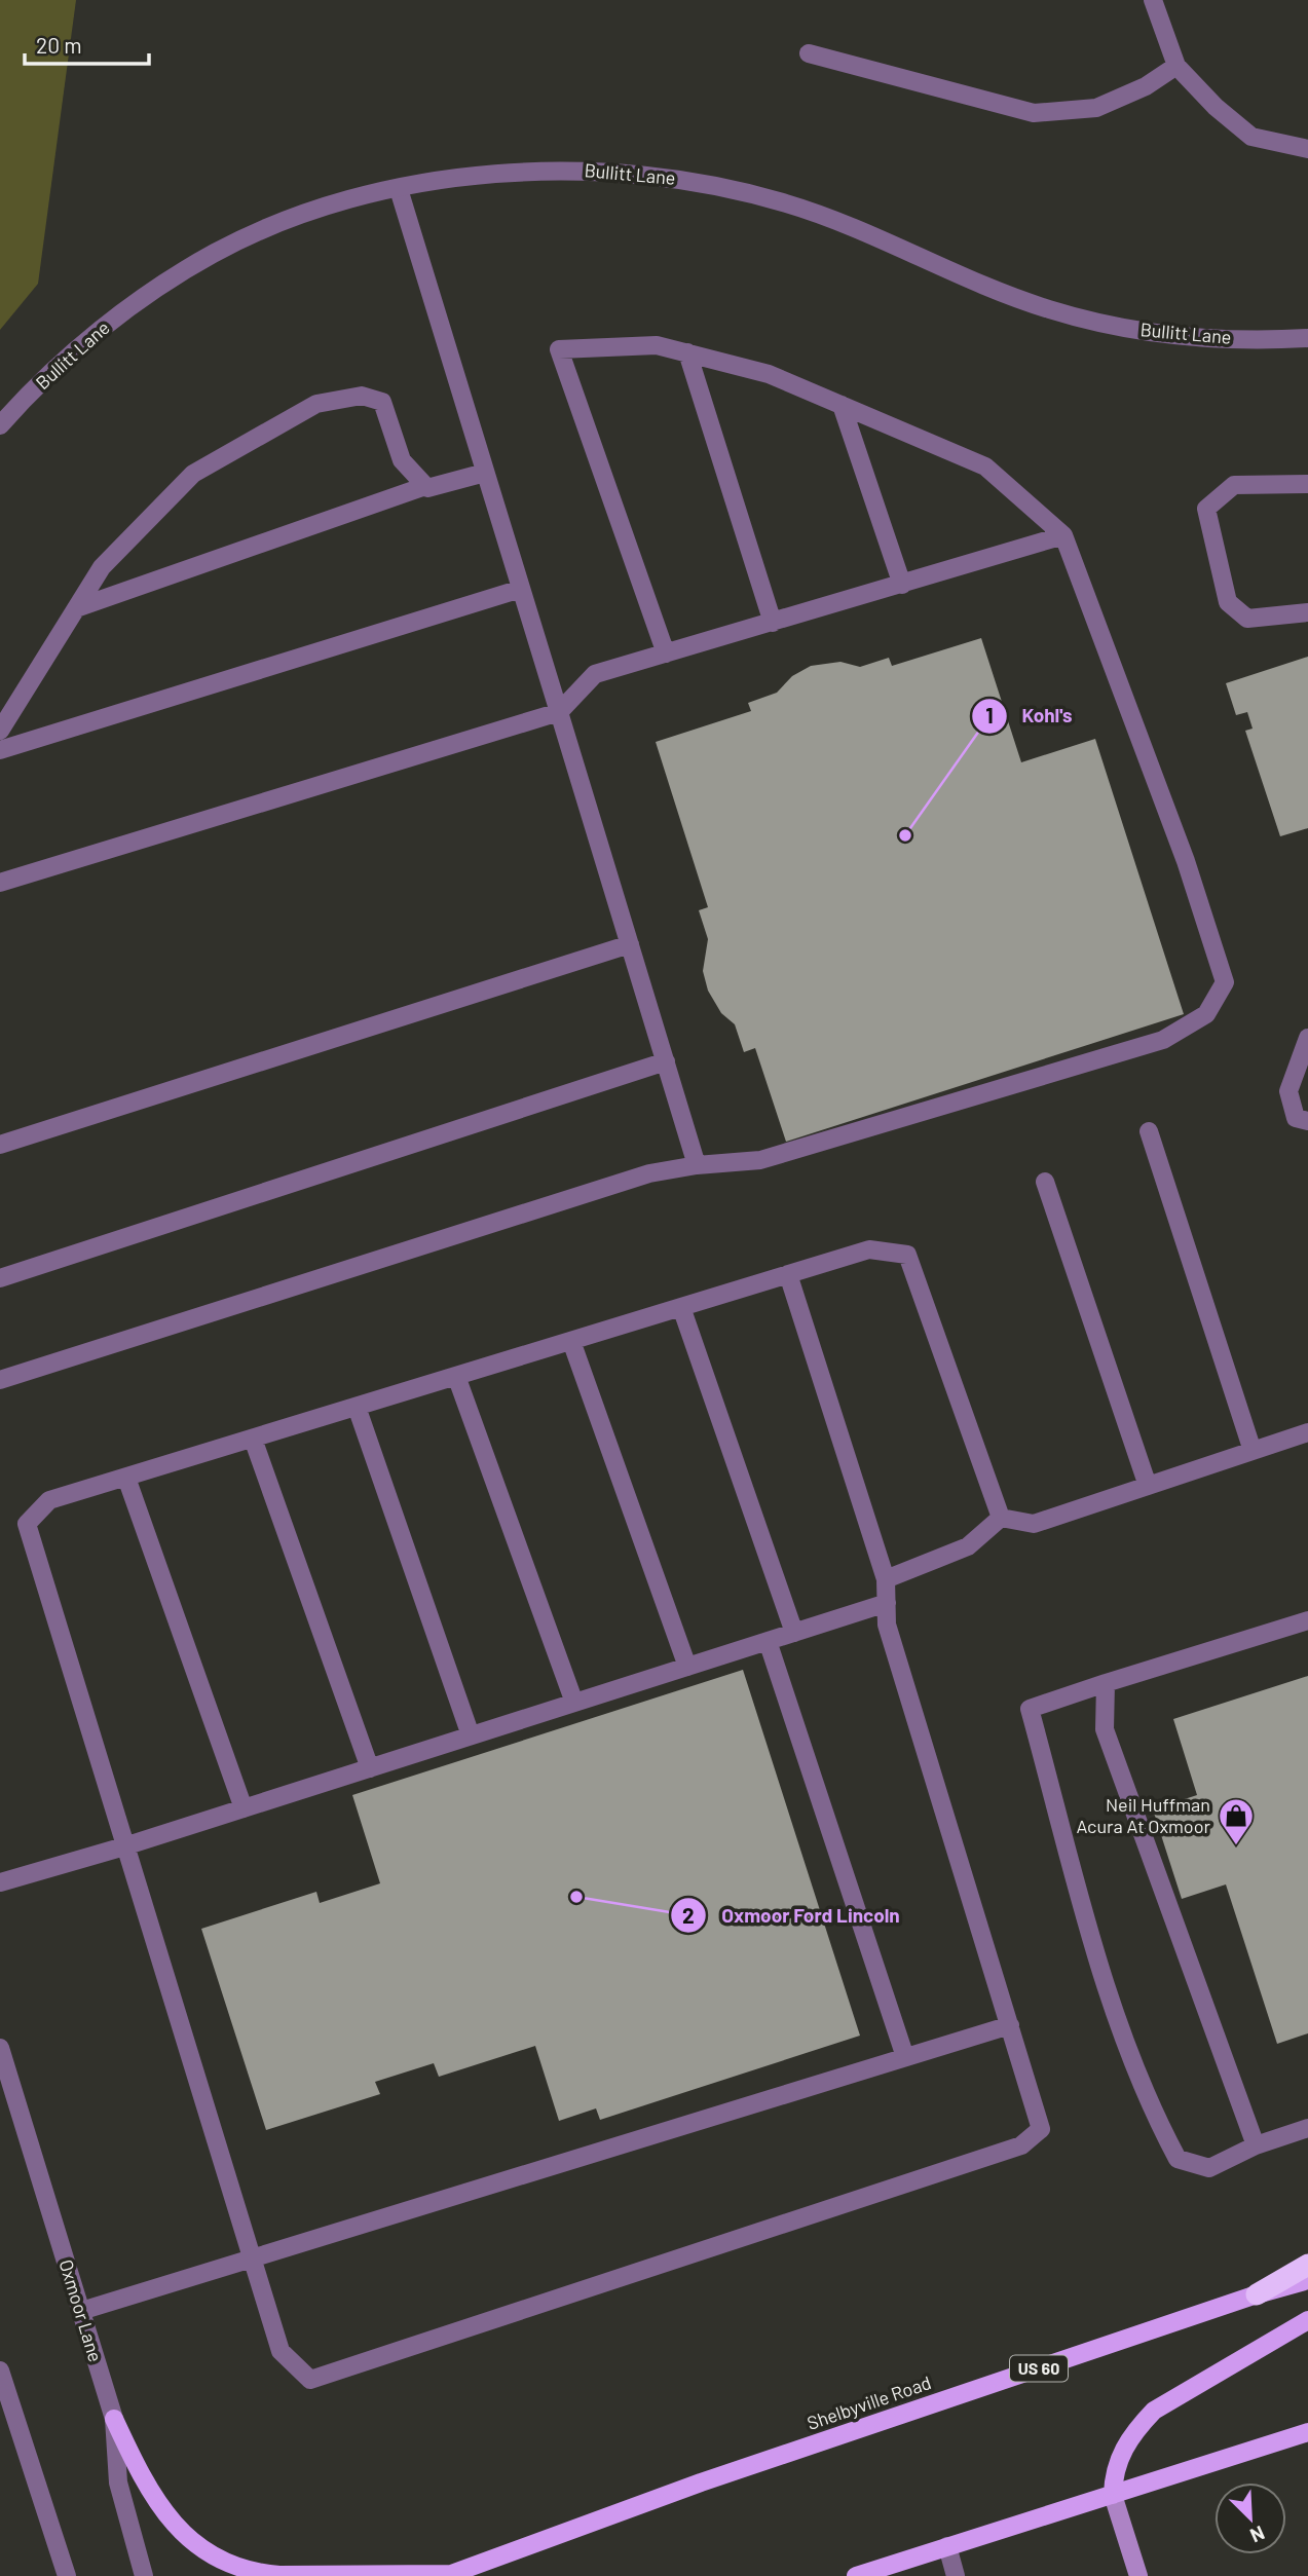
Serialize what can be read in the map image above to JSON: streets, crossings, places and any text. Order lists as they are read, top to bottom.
{
  "streets": {
    "main road": ["US 60", "Shelbyville Road"],
    "street": ["Bullitt Lane", "Oxmoor Lane"]
  },
  "crossings": [
    ["Oxmoor Lane", "Shelbyville Road"]
  ],
  "places": {
    "other": ["Kohl's", "Oxmoor Ford Lincoln"],
    "shop": ["Neil Huffman Acura At Oxmoor"]
  },
  "scale_bar": "20 m",
  "north": "bottom right"
}
